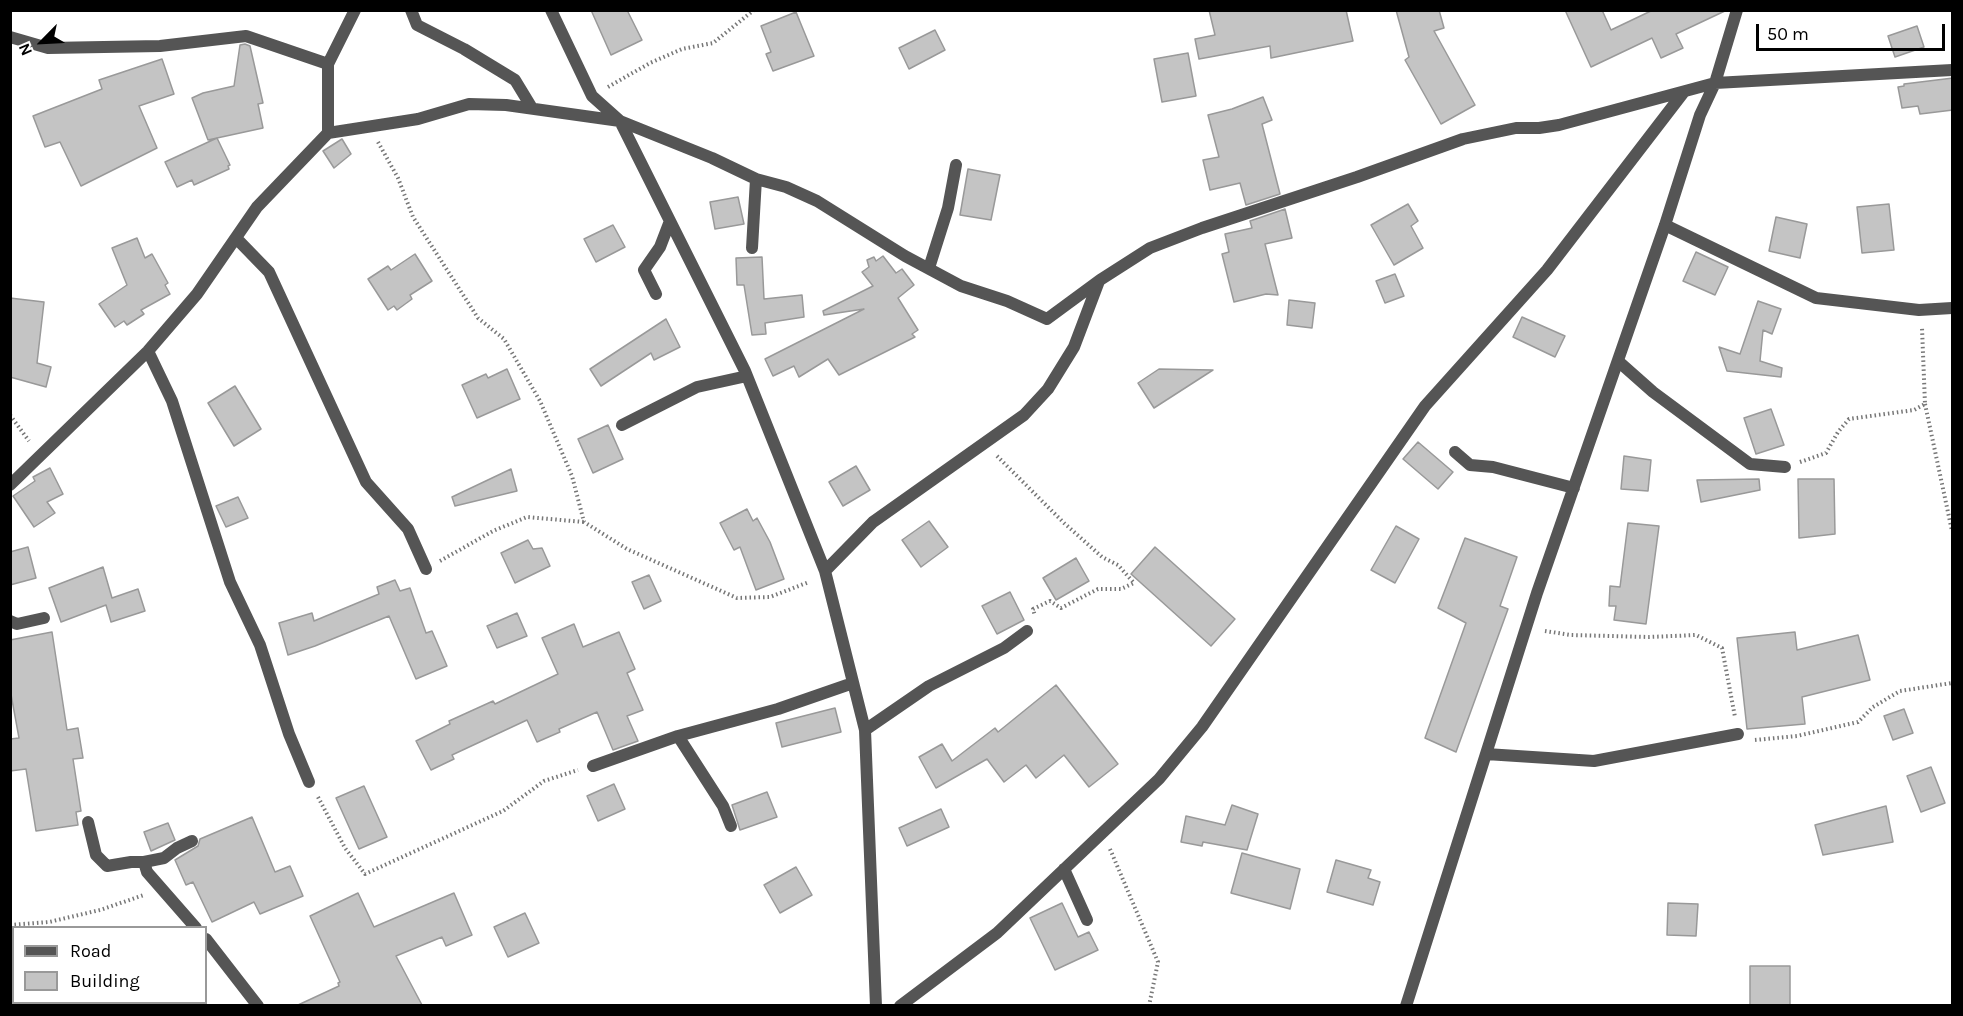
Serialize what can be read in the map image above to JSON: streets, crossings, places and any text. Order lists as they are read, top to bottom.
{
  "legend": ["Road", "Building"],
  "scale_bar": "50 m",
  "north": "bottom left"
}
